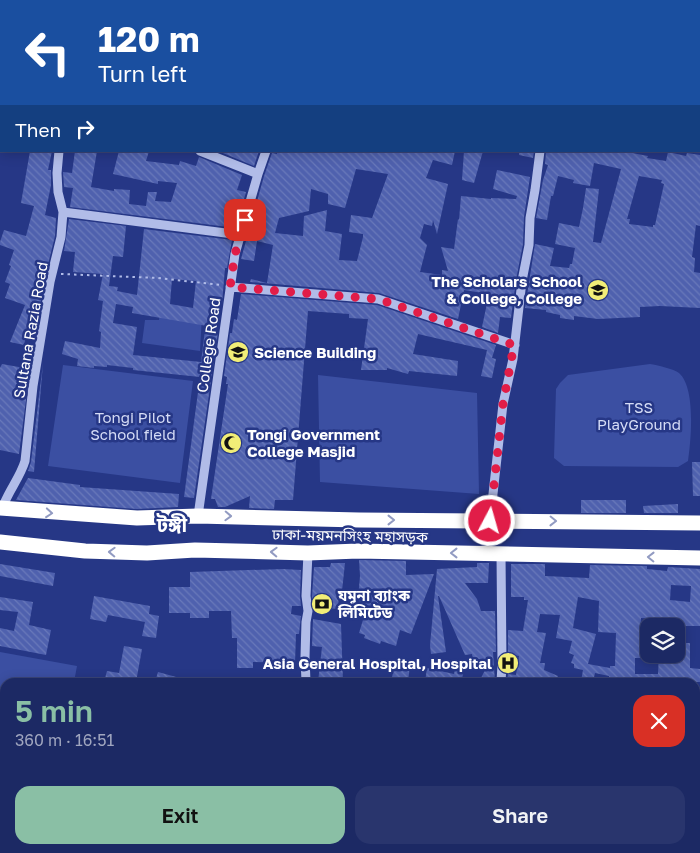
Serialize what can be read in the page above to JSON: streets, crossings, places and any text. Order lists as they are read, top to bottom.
{
  "streets": {
    "highway": ["ঢাকা-ময়মনসিংহ মহাসড়ক"],
    "street": ["Sultana Razia Road", "College Road"]
  },
  "crossings": [
    ["Sultana Razia Road", "ঢাকা-ময়মনসিংহ মহাসড়ক"],
    ["College Road", "ঢাকা-ময়মনসিংহ মহাসড়ক"]
  ],
  "districts": ["টঙ্গী"],
  "parks": ["TSS PlayGround", "Tongi Pilot School field"],
  "places": {
    "school or university": ["The Scholars School & College, College", "Science Building"],
    "mosque": ["Tongi Government College Masjid"],
    "bank": ["যমুনা ব্যাংক লিমিটেড"],
    "hospital": ["Asia General Hospital, Hospital"]
  },
  "page": {
    "turn": ["120 m", "Turn left"],
    "then": "Then",
    "heading": ["5 min", "360 m · 16:51"],
    "buttons": ["Exit", "Share"]
  }
}
